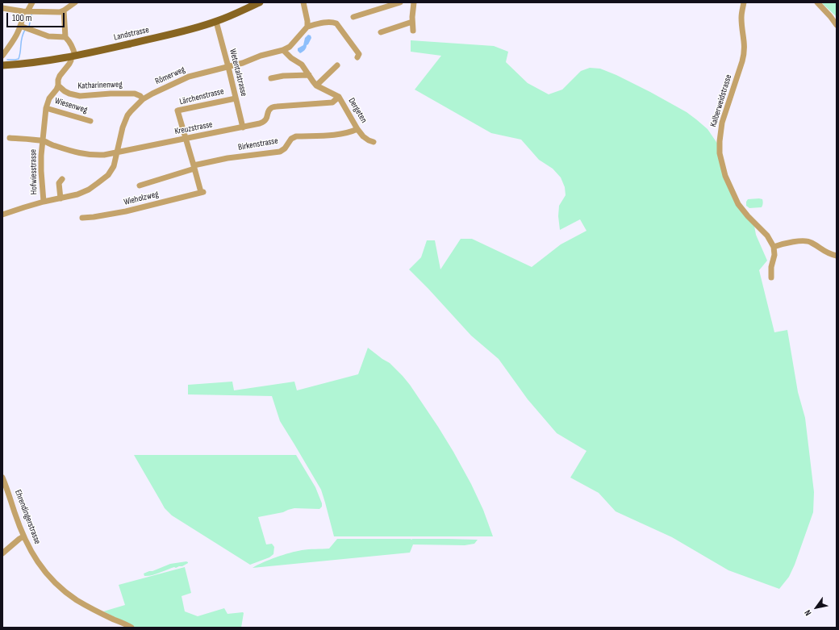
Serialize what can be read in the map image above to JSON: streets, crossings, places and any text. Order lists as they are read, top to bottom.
{
  "streets": {
    "main road": ["Landstrasse"],
    "street": [
      "Wetentalstrasse",
      "Römerweg",
      "Katharinenweg",
      "Lärchenstrasse",
      "Kalberweidstrasse",
      "Wiesenweg",
      "Dergeten",
      "Kreuzstrasse",
      "Birkenstrasse",
      "Hofwiesstrasse",
      "Wieholzweg",
      "Ehrendingerstrasse"
    ]
  },
  "crossings": [
    ["Landstrasse", "Wetentalstrasse"],
    ["Landstrasse", "Hofwiesstrasse"],
    ["Wetentalstrasse", "Römerweg"],
    ["Wetentalstrasse", "Lärchenstrasse"],
    ["Wetentalstrasse", "Kreuzstrasse"],
    ["Römerweg", "Katharinenweg"],
    ["Römerweg", "Dergeten"],
    ["Römerweg", "Kreuzstrasse"],
    ["Römerweg", "Hofwiesstrasse"],
    ["Katharinenweg", "Hofwiesstrasse"],
    ["Lärchenstrasse", "Kreuzstrasse"],
    ["Lärchenstrasse", "Birkenstrasse"],
    ["Lärchenstrasse", "Wieholzweg"],
    ["Wiesenweg", "Hofwiesstrasse"],
    ["Dergeten", "Kreuzstrasse"],
    ["Dergeten", "Birkenstrasse"],
    ["Kreuzstrasse", "Hofwiesstrasse"]
  ],
  "scale_bar": "100 m",
  "north": "bottom left"
}
